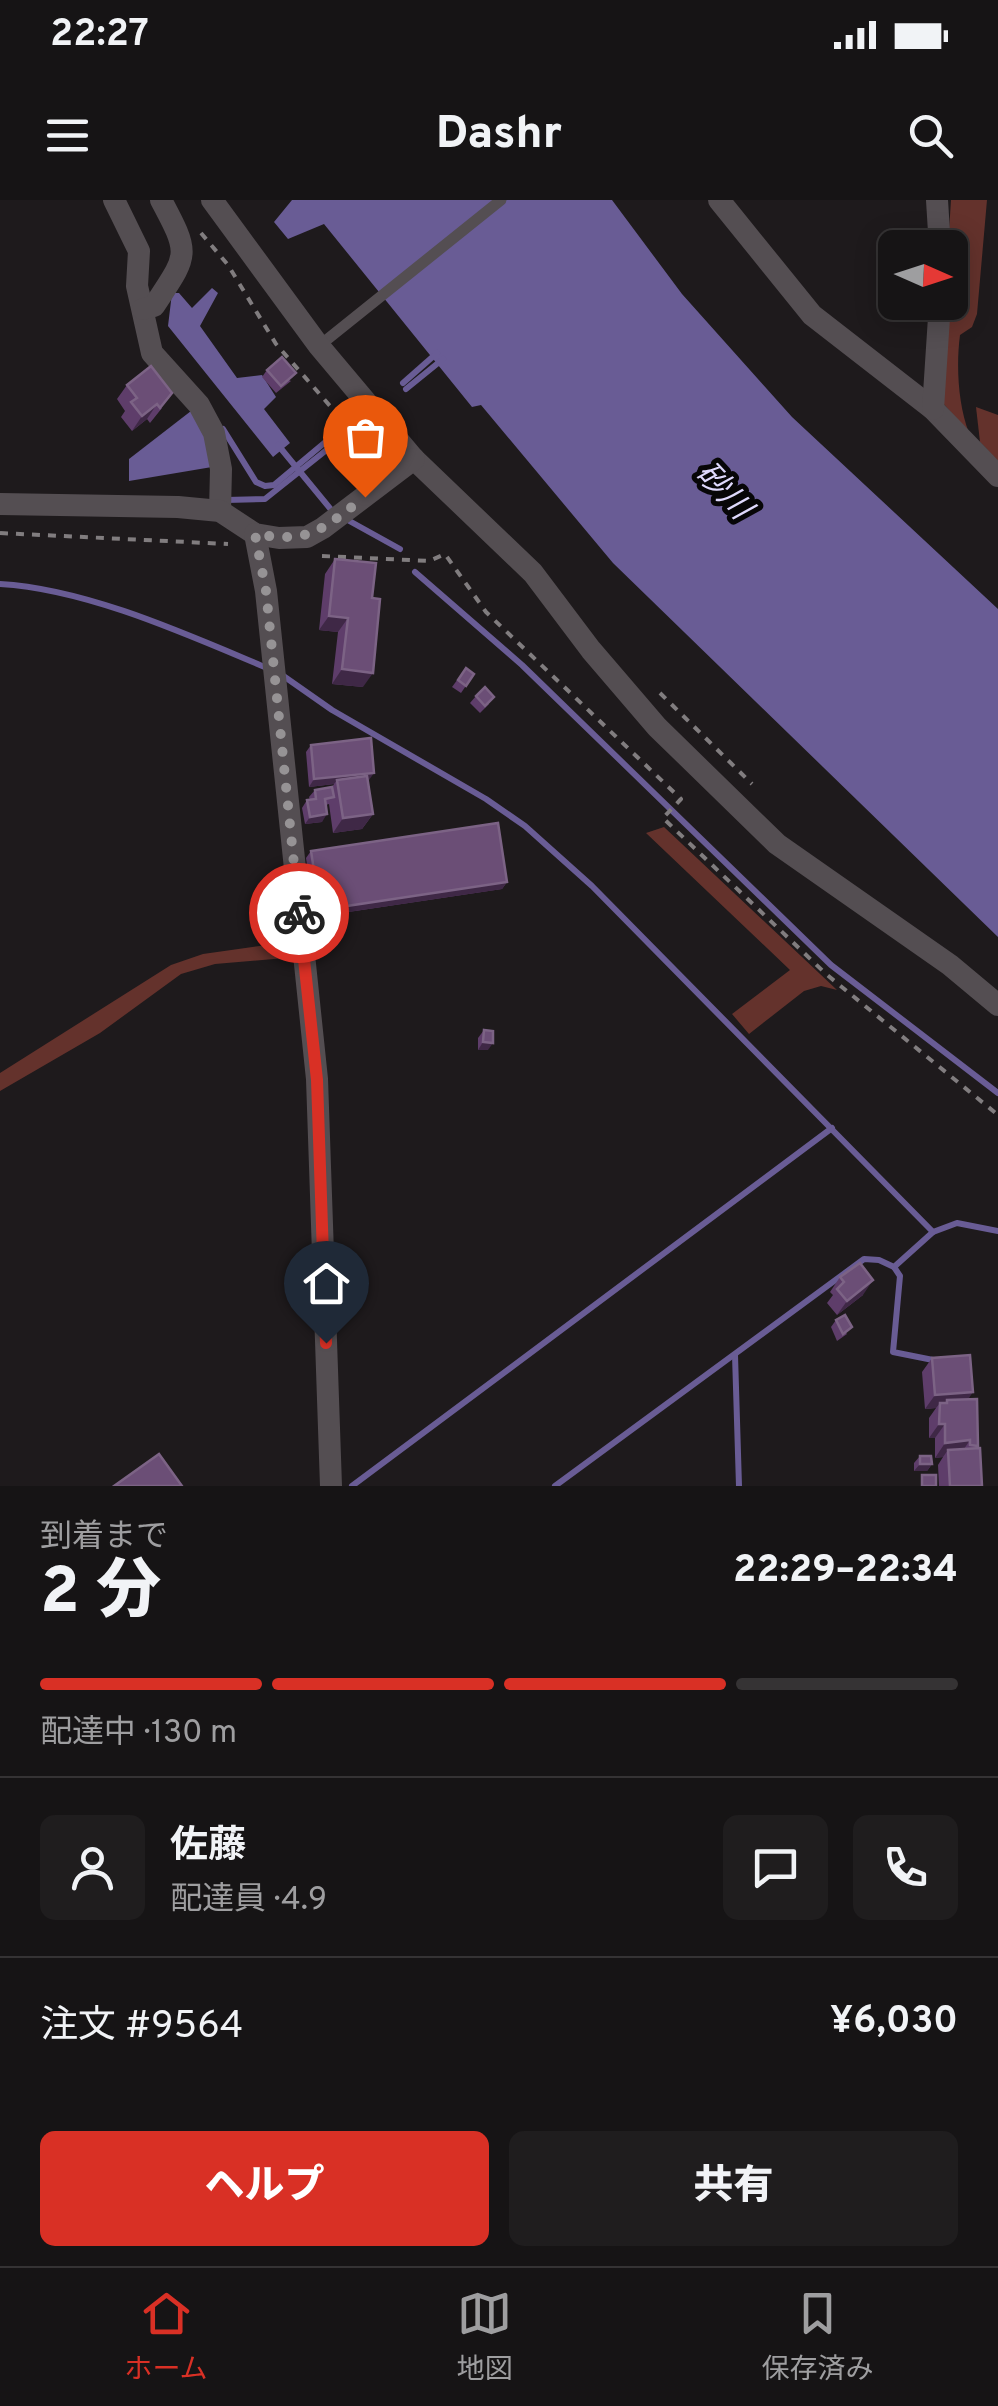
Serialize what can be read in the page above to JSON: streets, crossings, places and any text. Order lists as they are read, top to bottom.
{
  "water": ["砂川"],
  "north": "right",
  "page": {
    "status": "22:27",
    "header": "Dashr",
    "heading": ["2 分", "到着まで", "22:29–22:34"],
    "panel": [
      "佐藤",
      "配達員 · 4.9",
      "注文 #9564",
      "¥6,030"
    ],
    "bar": "配達中 · 130 m",
    "buttons": ["ヘルプ", "共有"],
    "tabs": ["ホーム", "地図", "保存済み"]
  }
}
